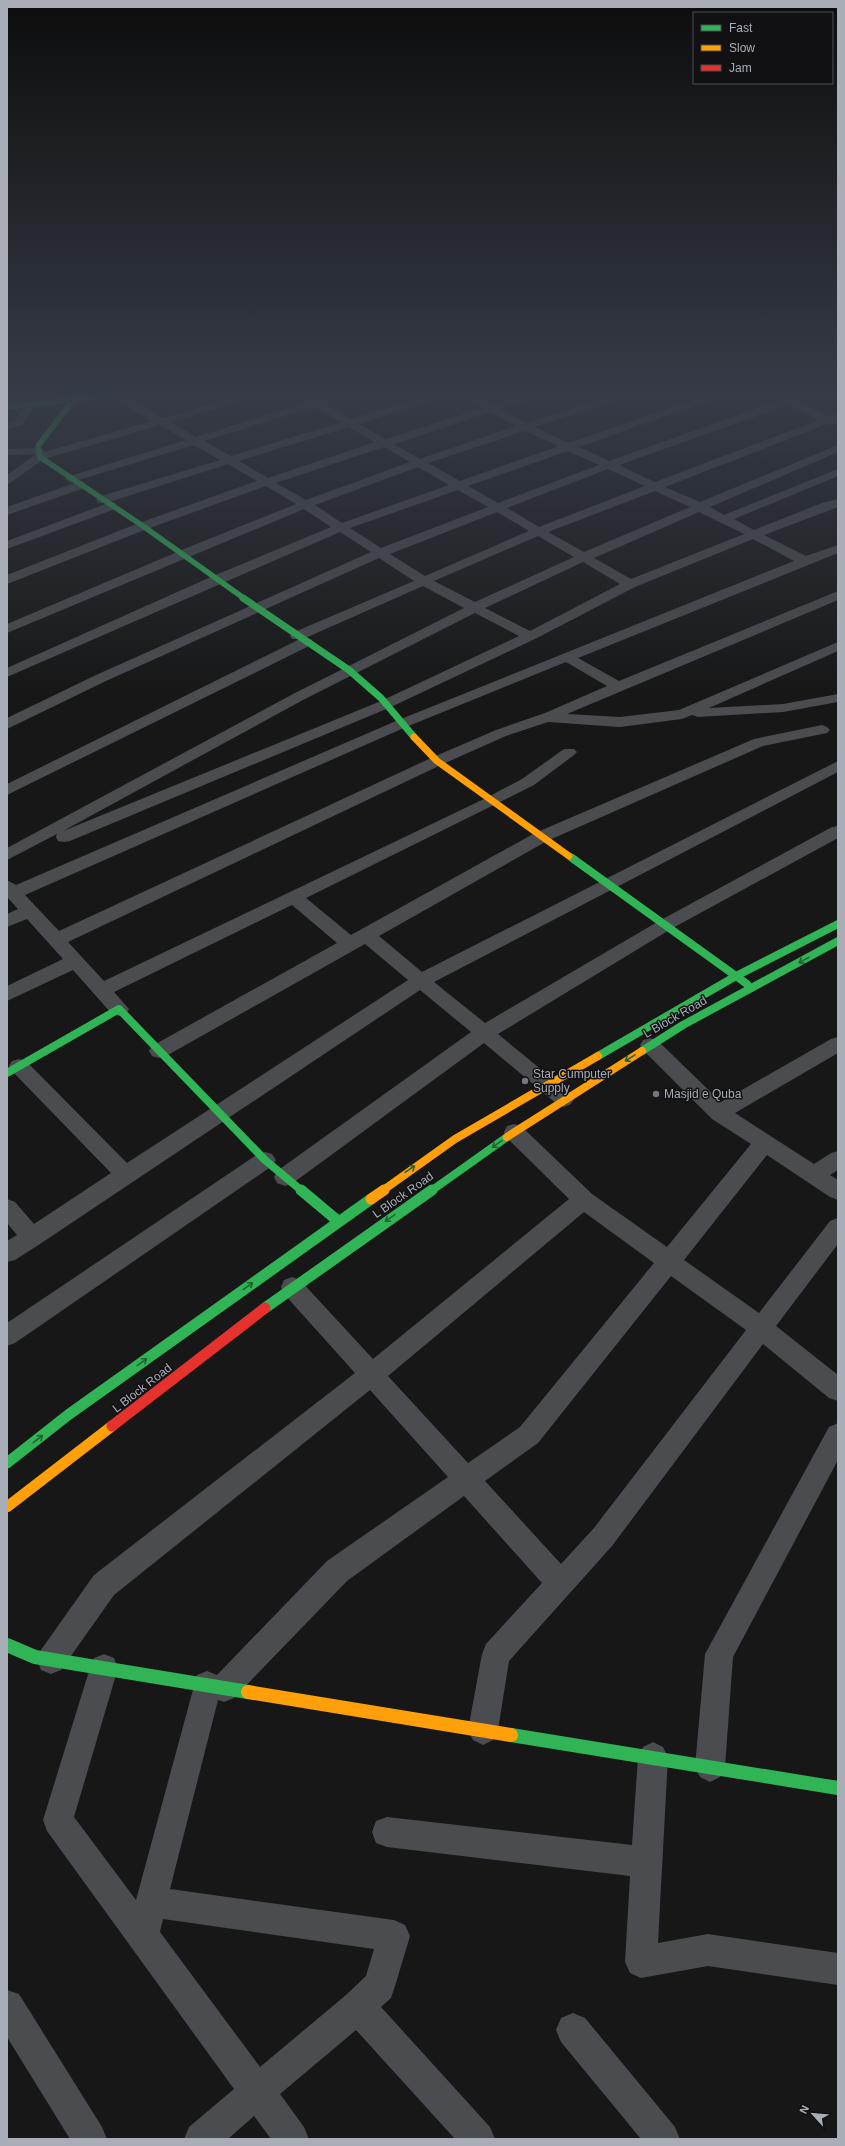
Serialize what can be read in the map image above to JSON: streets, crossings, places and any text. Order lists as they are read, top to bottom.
{
  "streets": {
    "street": ["L Block Road"]
  },
  "places": ["Star Cumputer Supply", "Masjid e Quba"],
  "legend": ["Fast", "Slow", "Jam"],
  "north": "top left"
}
